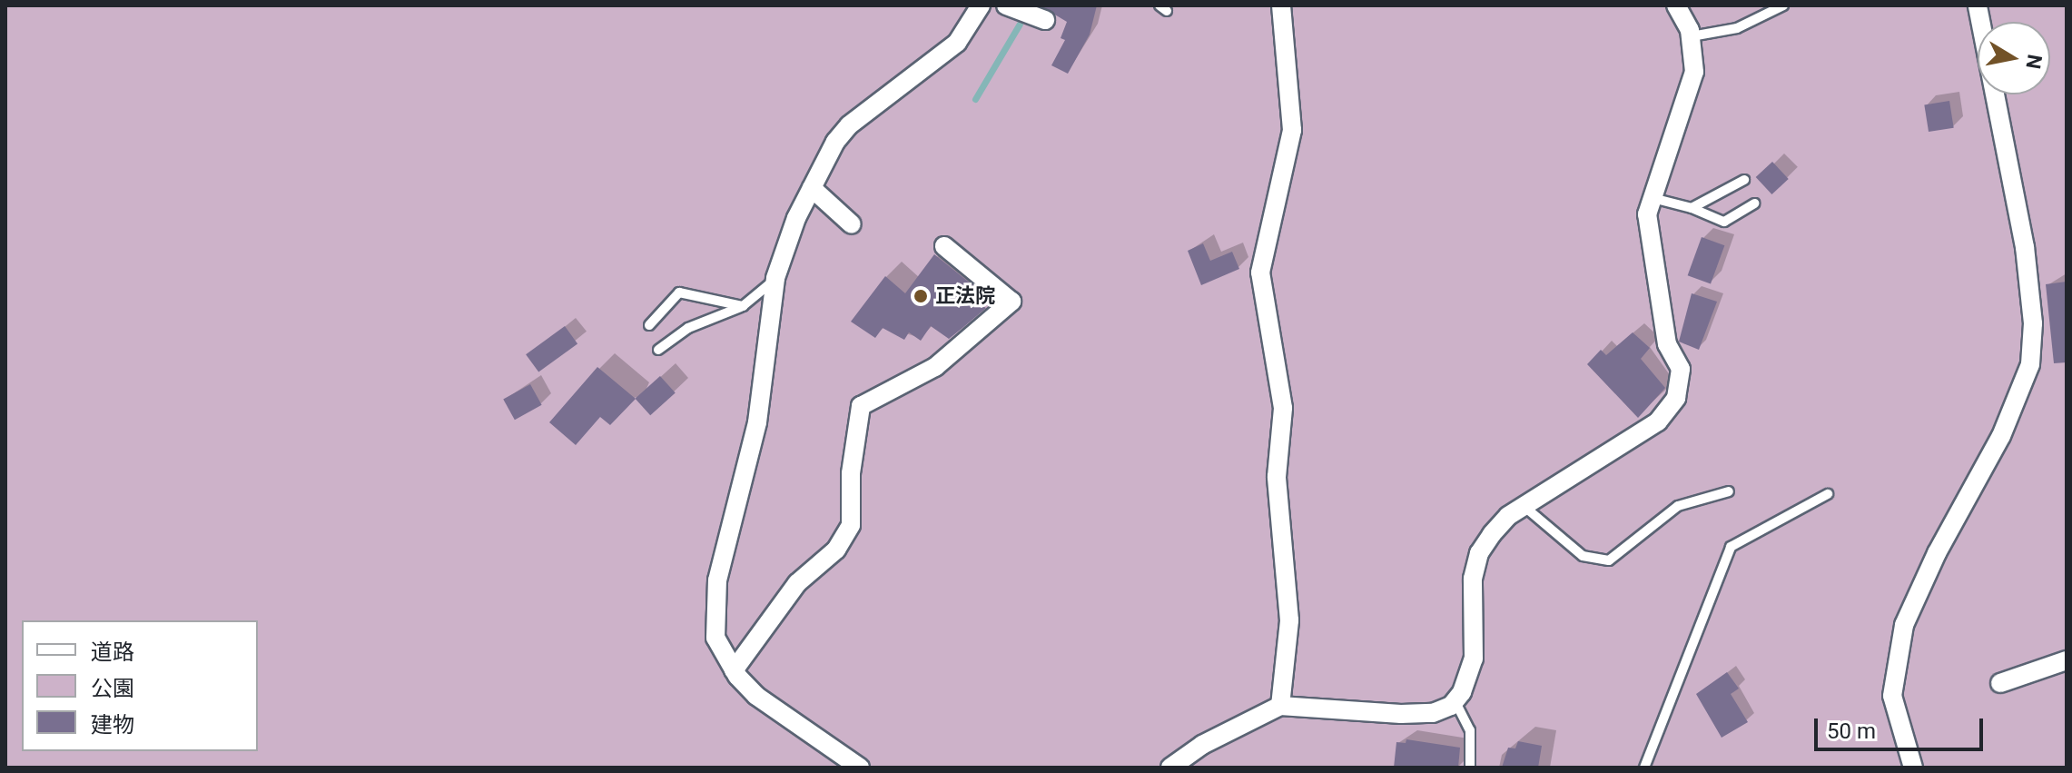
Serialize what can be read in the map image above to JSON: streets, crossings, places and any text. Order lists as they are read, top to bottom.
{
  "places": ["正法院"],
  "legend": ["道路", "公園", "建物"],
  "scale_bar": "50 m",
  "north": "right"
}
